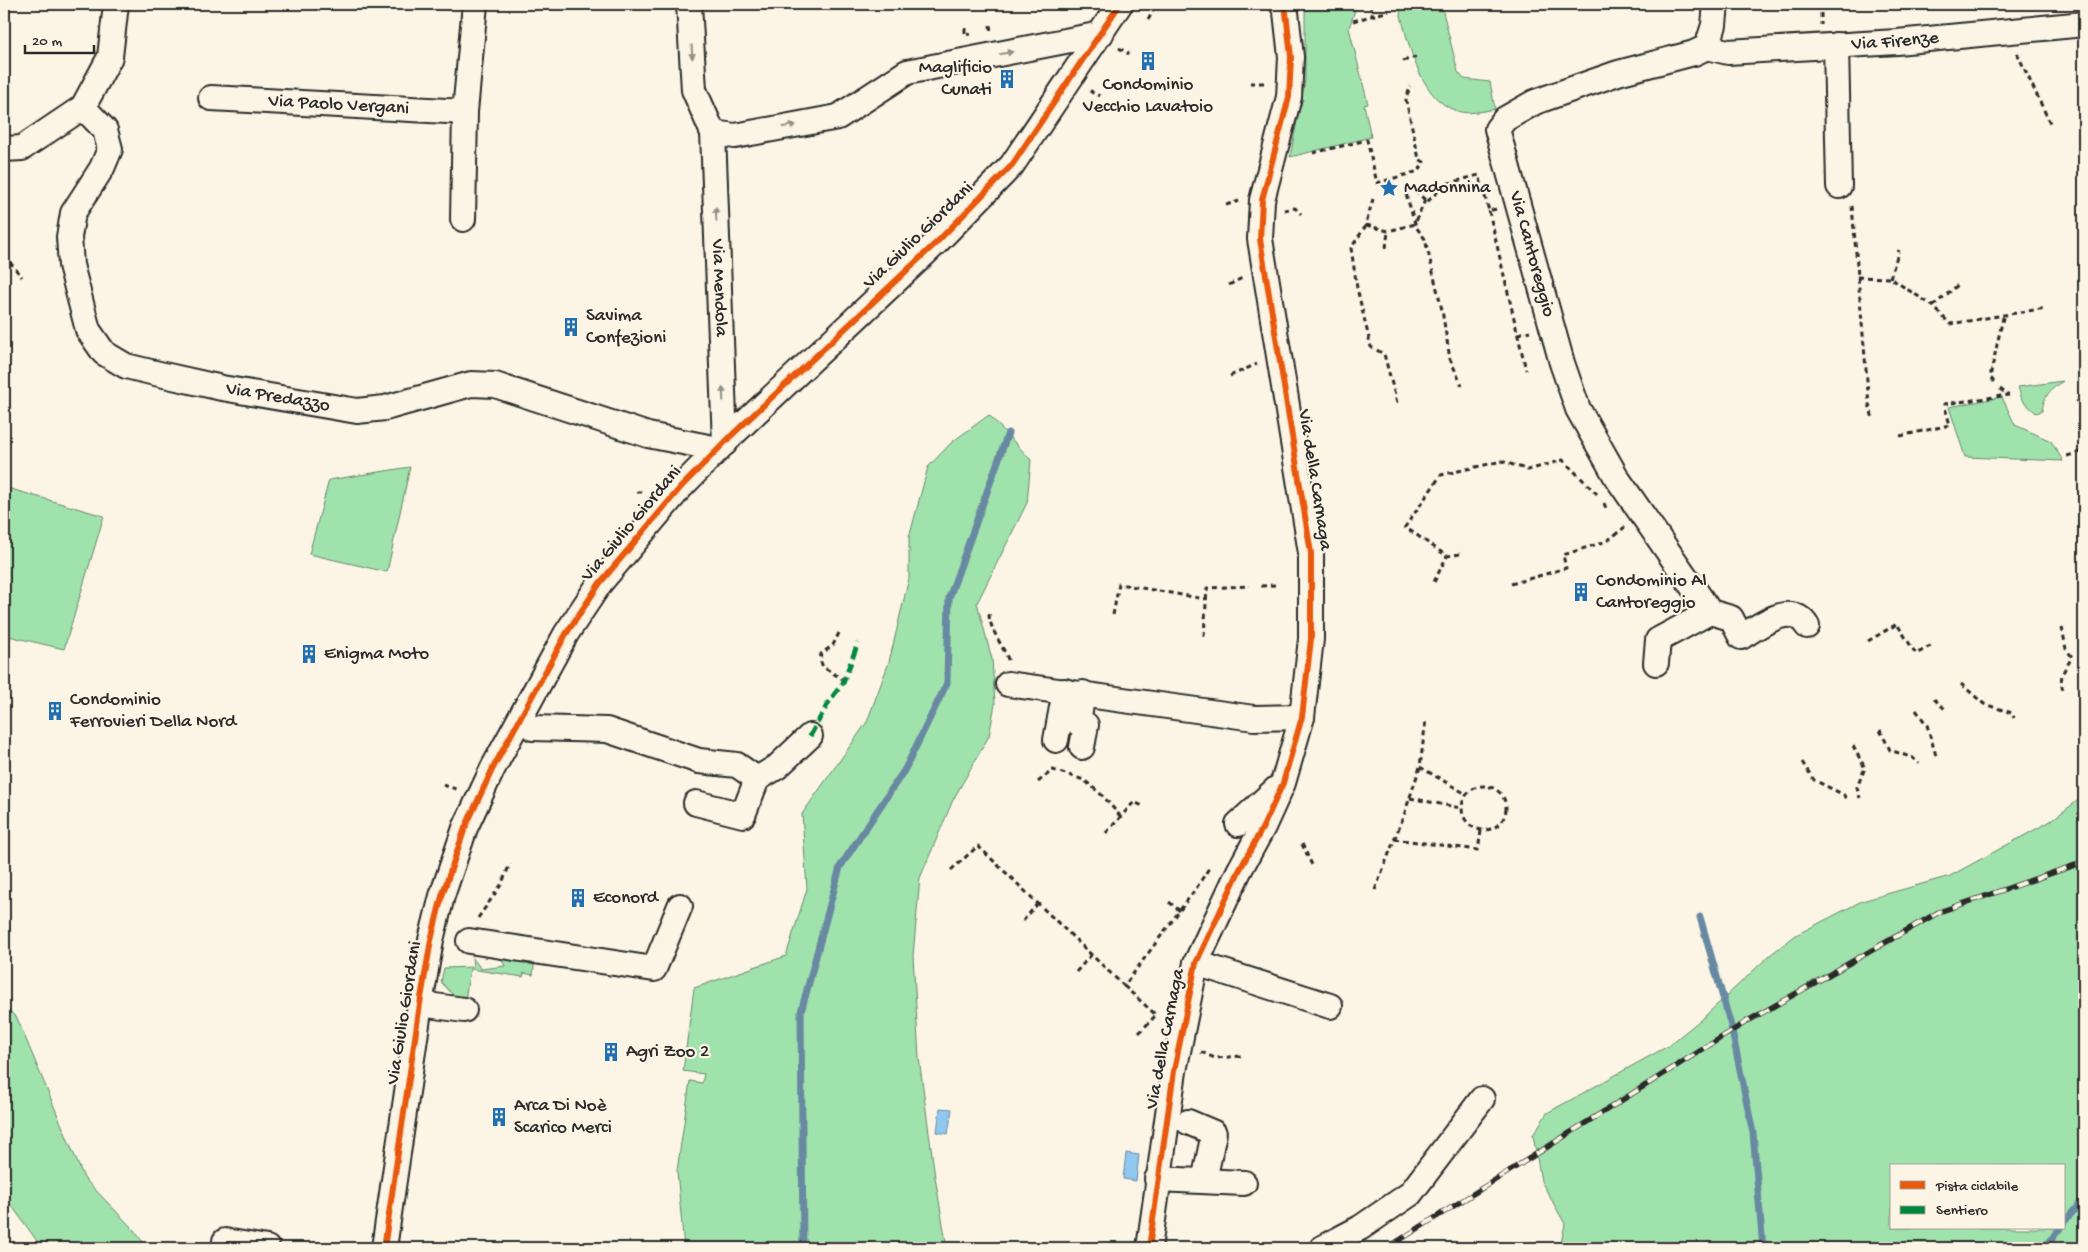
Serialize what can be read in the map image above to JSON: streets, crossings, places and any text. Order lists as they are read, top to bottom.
{
  "streets": {
    "street": [
      "Via Firenze",
      "Via Paolo Vergani",
      "Via Giulio Giordani",
      "Via Cantoreggio",
      "Via Mendola",
      "Via Predazzo",
      "Via della Carnaga"
    ]
  },
  "crossings": [
    ["Via Firenze", "Via Cantoreggio"],
    ["Via Giulio Giordani", "Via Mendola"],
    ["Via Giulio Giordani", "Via Predazzo"],
    ["Via Mendola", "Via Predazzo"]
  ],
  "one_way": ["Via Mendola"],
  "places": {
    "building": [
      "Condominio Vecchio Lavatoio",
      "Maglificio Cunati",
      "Savima Confezioni",
      "Condominio Al Cantoreggio",
      "Enigma Moto",
      "Condominio Ferrovieri Della Nord",
      "Econord",
      "Agri Zoo 2",
      "Arca Di Noè Scarico Merci"
    ],
    "place": ["Madonnina"]
  },
  "legend": ["Pista ciclabile", "Sentiero"],
  "scale_bar": "20 m"
}
